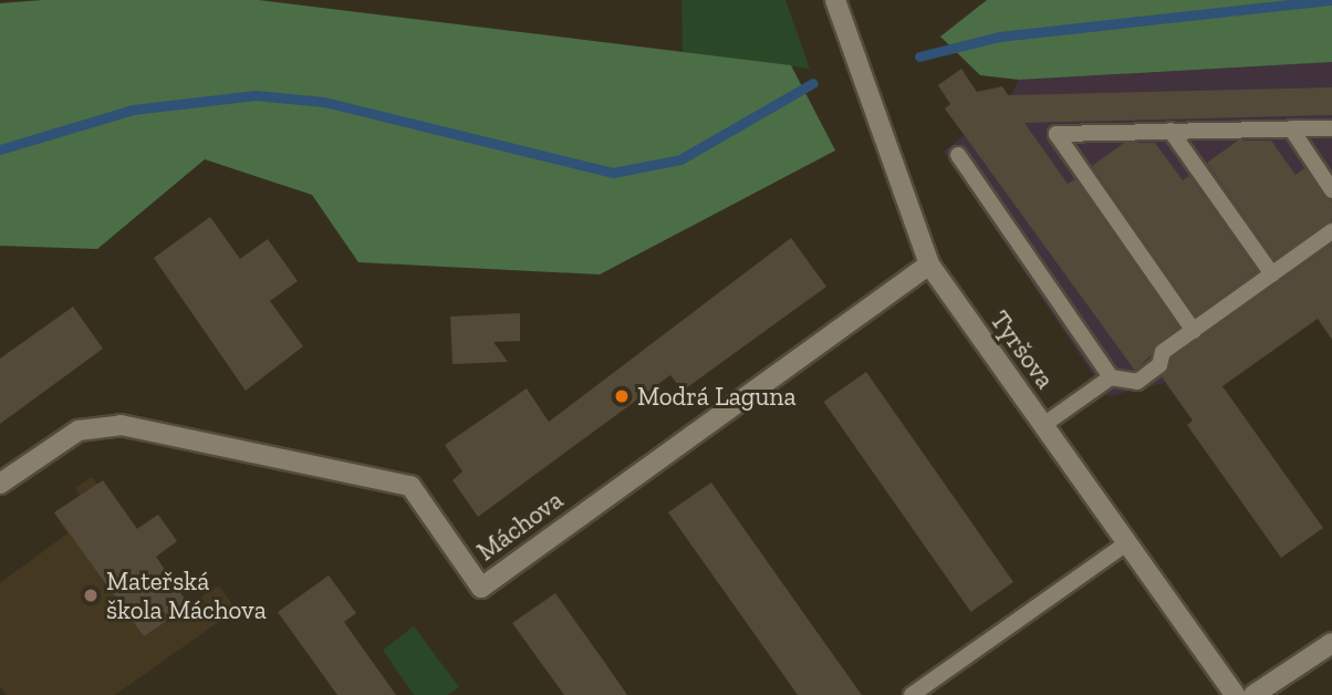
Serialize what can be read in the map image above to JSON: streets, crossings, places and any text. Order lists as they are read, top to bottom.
{
  "streets": {
    "street": ["Tyršova", "Máchova"]
  },
  "crossings": [
    ["Tyršova", "Máchova"]
  ],
  "places": ["Modrá Laguna", "Mateřská škola Máchova"]
}
